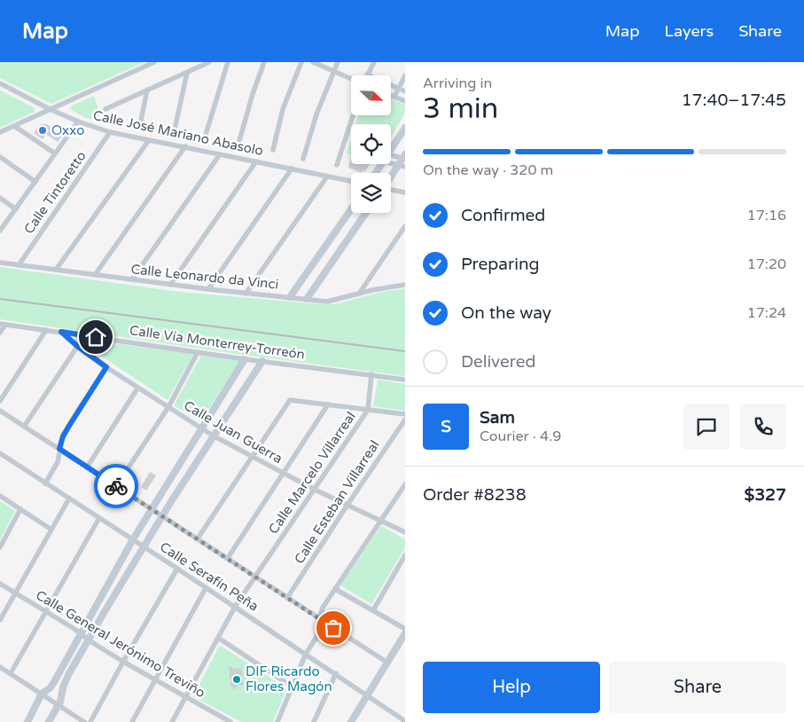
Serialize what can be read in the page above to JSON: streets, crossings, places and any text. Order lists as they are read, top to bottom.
{
  "streets": {
    "street": [
      "Calle José Mariano Abasolo",
      "Calle Tintoretto",
      "Calle Leonardo da Vinci",
      "Calle Vía Monterrey-Torreón",
      "Calle Juan Guerra",
      "Calle Marcelo Villarreal",
      "Calle Esteban Villarreal",
      "Calle Serafín Peña",
      "Calle General Jerónimo Treviño"
    ]
  },
  "crossings": [
    ["Calle José Mariano Abasolo", "Calle Tintoretto"],
    ["Calle Tintoretto", "Calle Leonardo da Vinci"],
    ["Calle Vía Monterrey-Torreón", "Calle Juan Guerra"],
    ["Calle Vía Monterrey-Torreón", "Calle Marcelo Villarreal"],
    ["Calle Juan Guerra", "Calle Marcelo Villarreal"],
    ["Calle Juan Guerra", "Calle Esteban Villarreal"],
    ["Calle Marcelo Villarreal", "Calle Serafín Peña"],
    ["Calle Marcelo Villarreal", "Calle General Jerónimo Treviño"]
  ],
  "places": ["Oxxo", "DIF Ricardo Flores Magón"],
  "north": "bottom right",
  "page": {
    "header": "Map",
    "nav": ["Map", "Layers", "Share"],
    "heading": ["3 min", "Arriving in", "17:40–17:45"],
    "panel": [
      "Sam",
      "Courier · 4.9",
      "Order #8238",
      "$327"
    ],
    "bar": "On the way · 320 m",
    "list": [
      ["Confirmed", "17:16"],
      ["Preparing", "17:20"],
      ["On the way", "17:24"],
      "Delivered"
    ],
    "round": "S",
    "buttons": ["Help", "Share"]
  }
}
